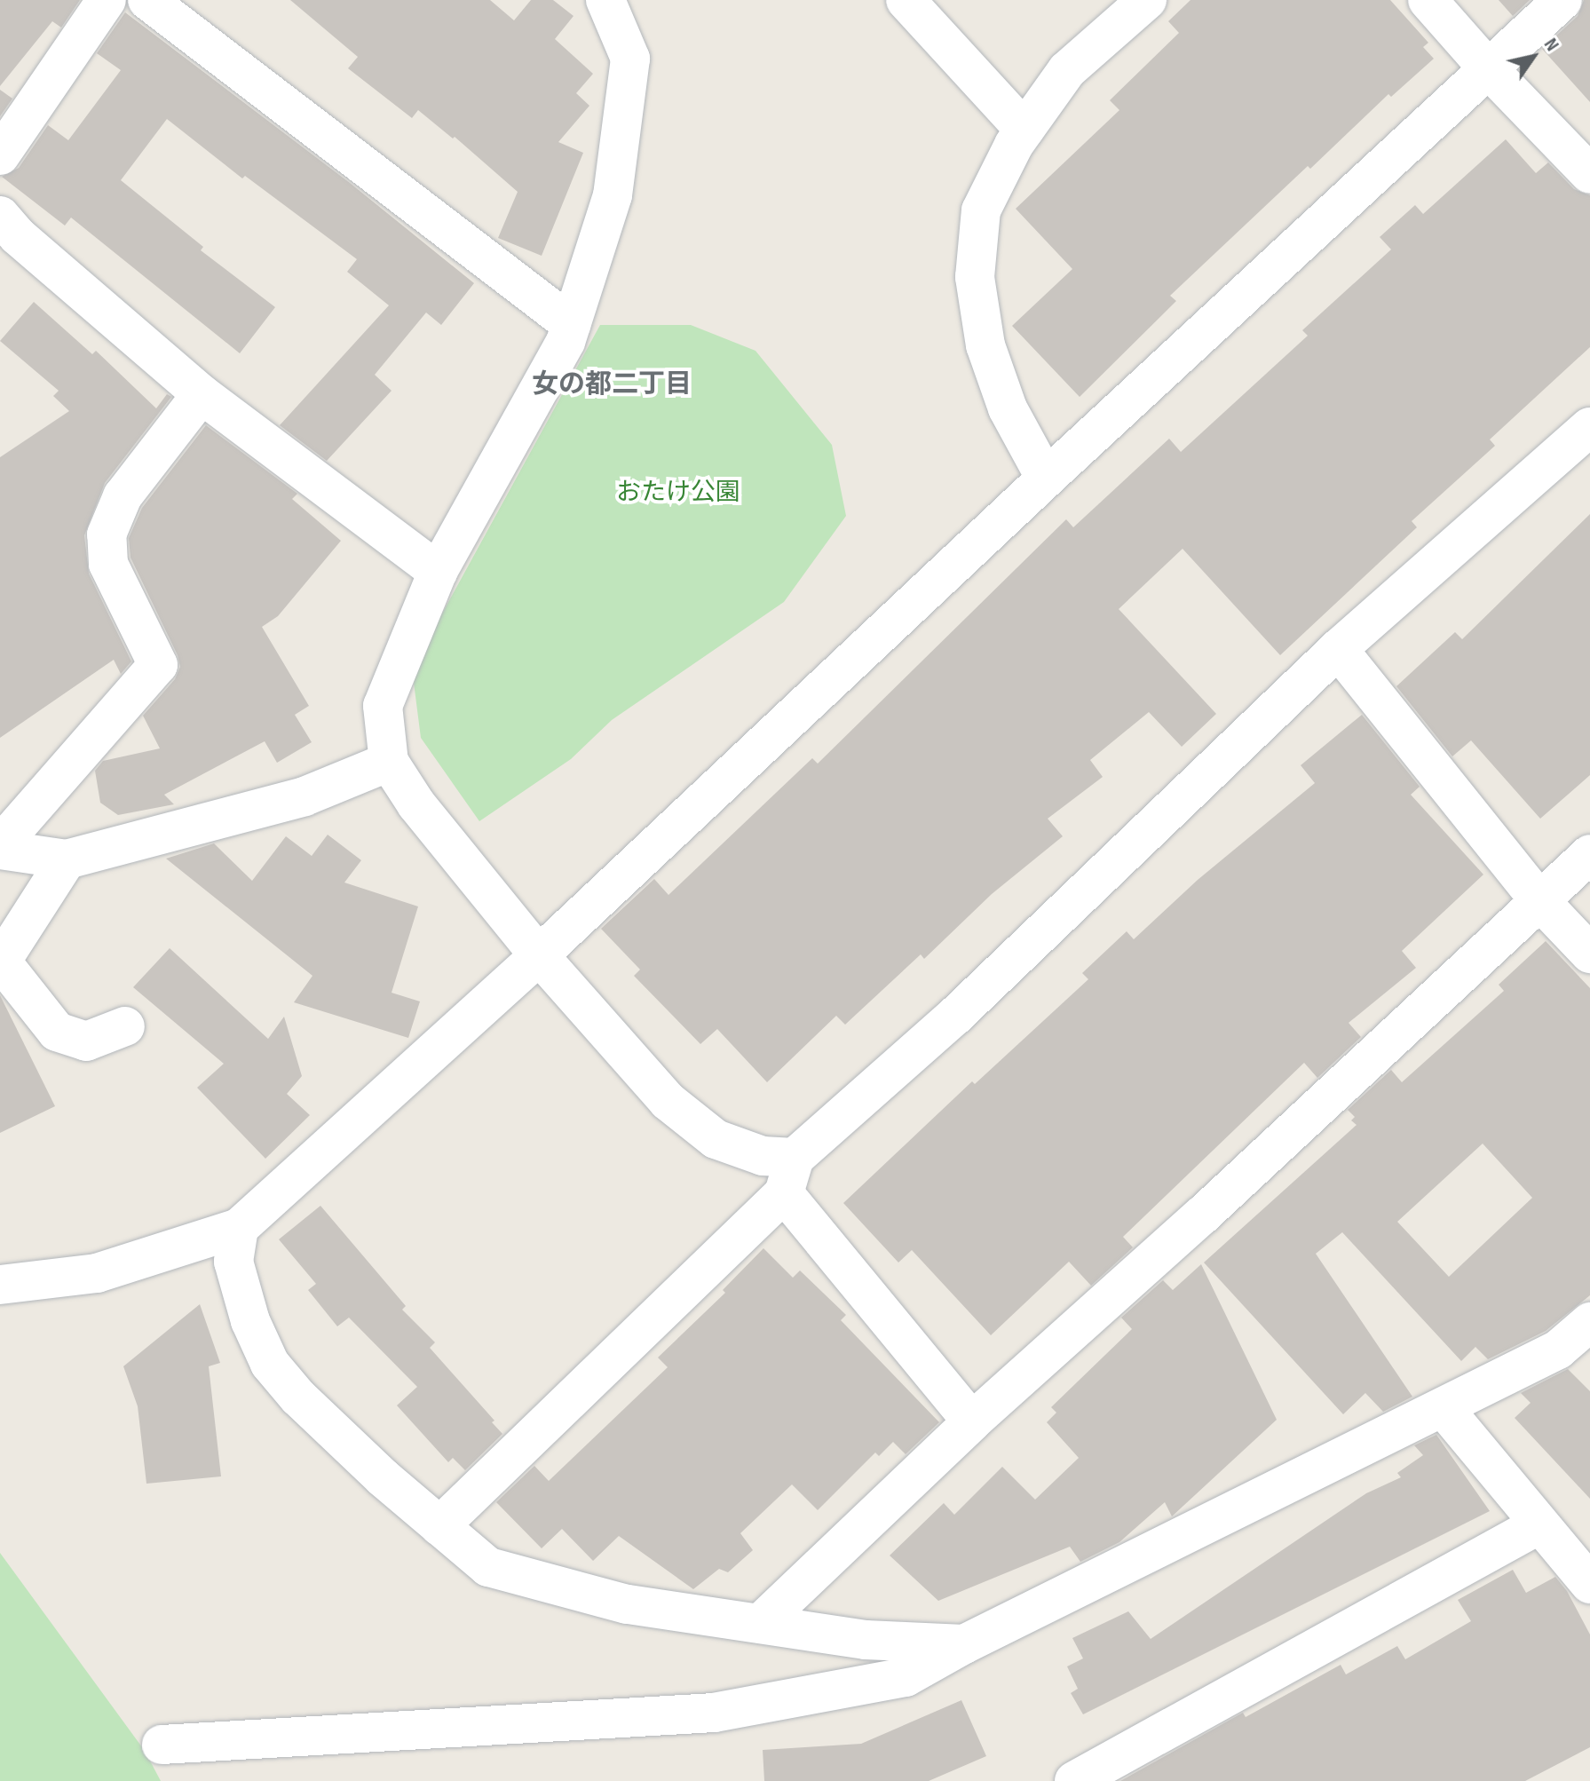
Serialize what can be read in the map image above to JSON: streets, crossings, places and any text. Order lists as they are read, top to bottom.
{
  "districts": ["女の都二丁目"],
  "parks": ["おたけ公園"],
  "north": "top right"
}
